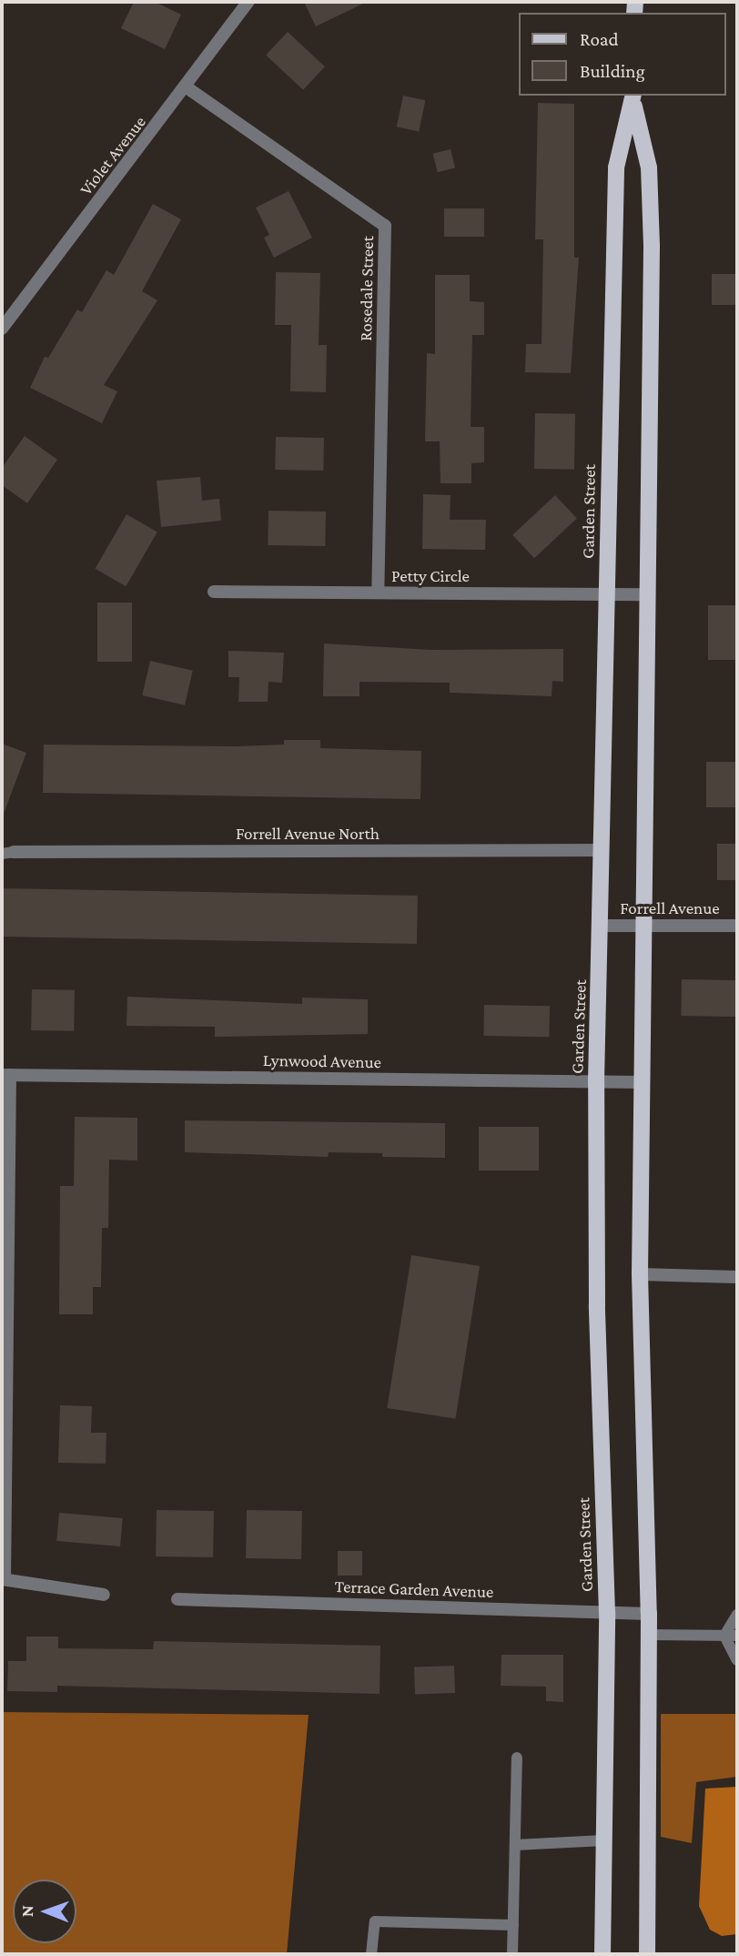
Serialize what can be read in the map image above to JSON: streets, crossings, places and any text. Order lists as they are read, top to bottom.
{
  "streets": {
    "main road": ["Garden Street"],
    "street": [
      "Violet Avenue",
      "Rosedale Street",
      "Petty Circle",
      "Forrell Avenue North",
      "Forrell Avenue",
      "Lynwood Avenue",
      "Terrace Garden Avenue"
    ]
  },
  "crossings": [
    ["Violet Avenue", "Rosedale Street"],
    ["Rosedale Street", "Petty Circle"],
    ["Garden Street", "Petty Circle"],
    ["Garden Street", "Forrell Avenue North"],
    ["Garden Street", "Forrell Avenue"],
    ["Garden Street", "Lynwood Avenue"],
    ["Garden Street", "Terrace Garden Avenue"]
  ],
  "legend": ["Road", "Building"],
  "north": "left"
}
